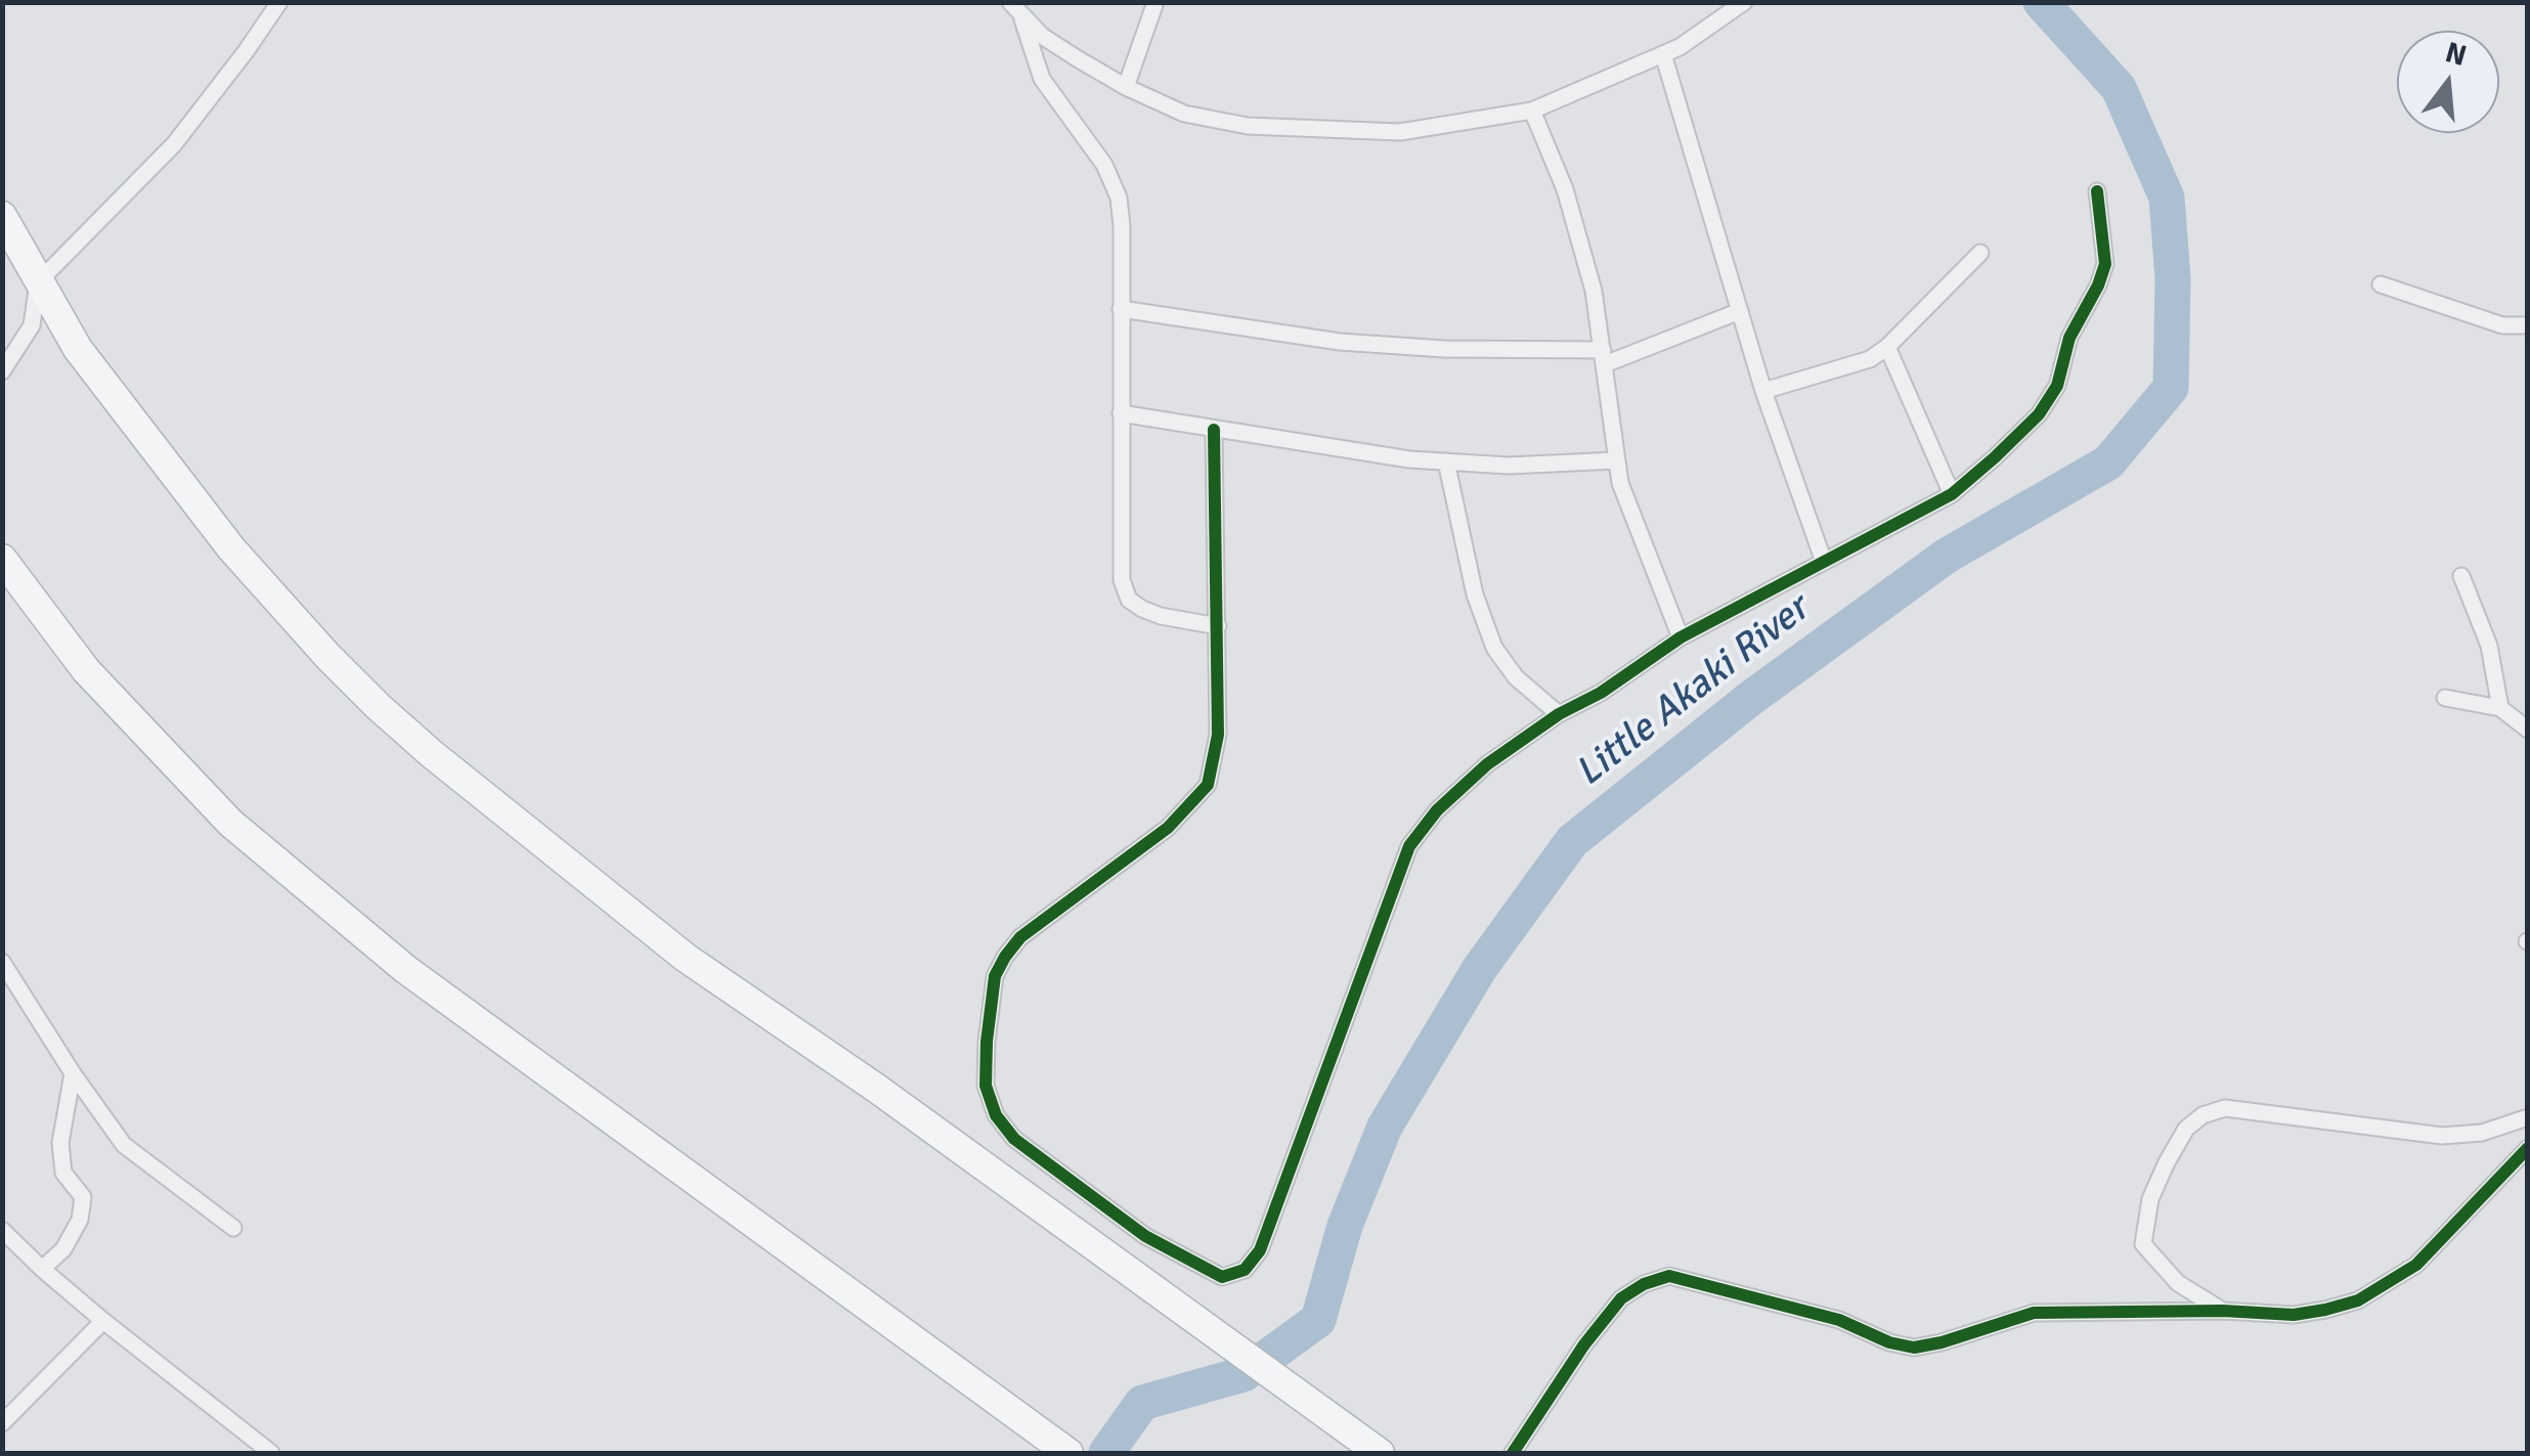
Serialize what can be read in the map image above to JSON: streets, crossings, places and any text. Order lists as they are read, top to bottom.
{
  "water": ["Little Akaki River"],
  "north": "top"
}
